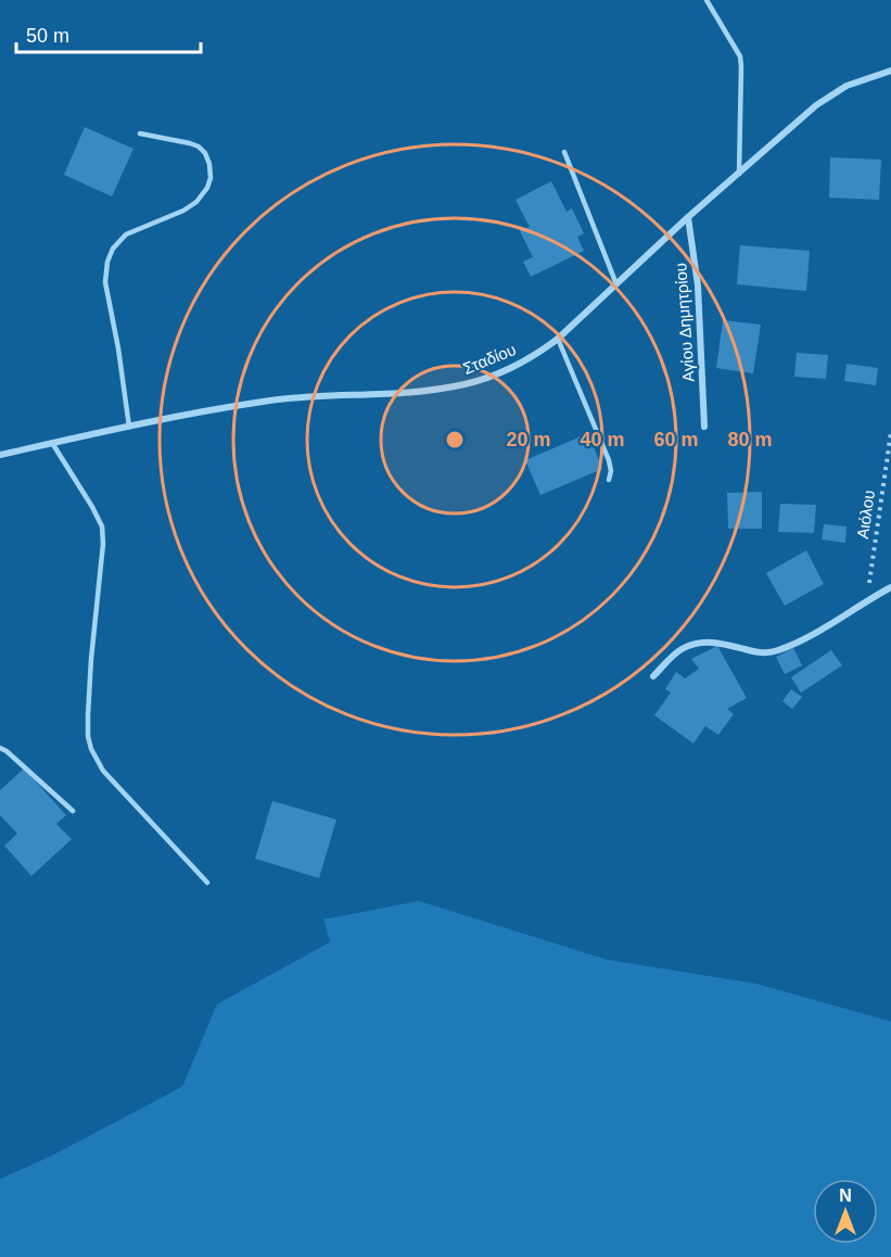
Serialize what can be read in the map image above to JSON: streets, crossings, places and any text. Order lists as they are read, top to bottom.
{
  "streets": {
    "street": ["Αγίου Δημητρίου", "Σταδίου"],
    "path": ["Αιόλου"]
  },
  "crossings": [
    ["Αγίου Δημητρίου", "Σταδίου"]
  ],
  "scale_bar": "50 m",
  "north": "top",
  "rings": [
    "20 m",
    "40 m",
    "60 m",
    "80 m"
  ]
}
